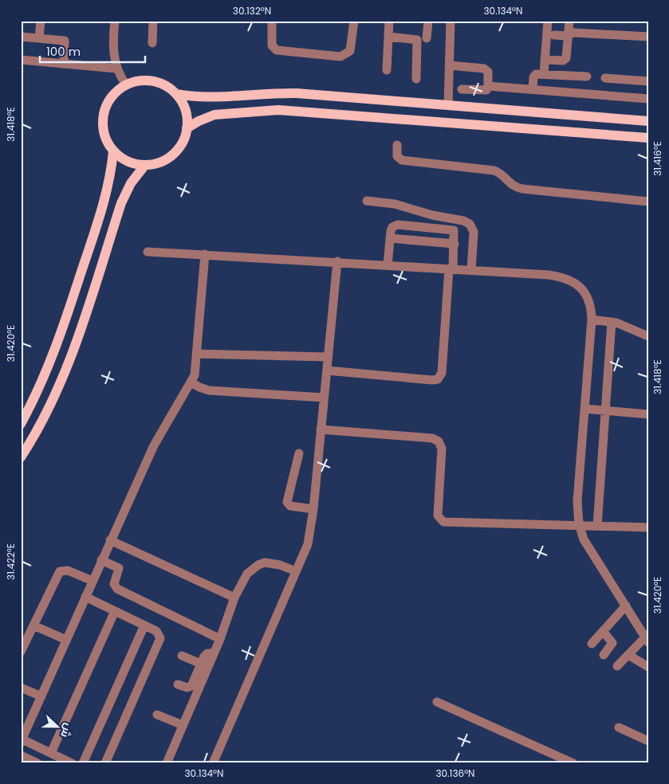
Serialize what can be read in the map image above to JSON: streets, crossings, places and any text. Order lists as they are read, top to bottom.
{
  "scale_bar": "100 m",
  "north": "right",
  "coordinates": [
    "30.132°N",
    "30.134°N",
    "31.418°E",
    "31.416°E",
    "31.420°E",
    "31.422°E",
    "30.136°N"
  ]
}
